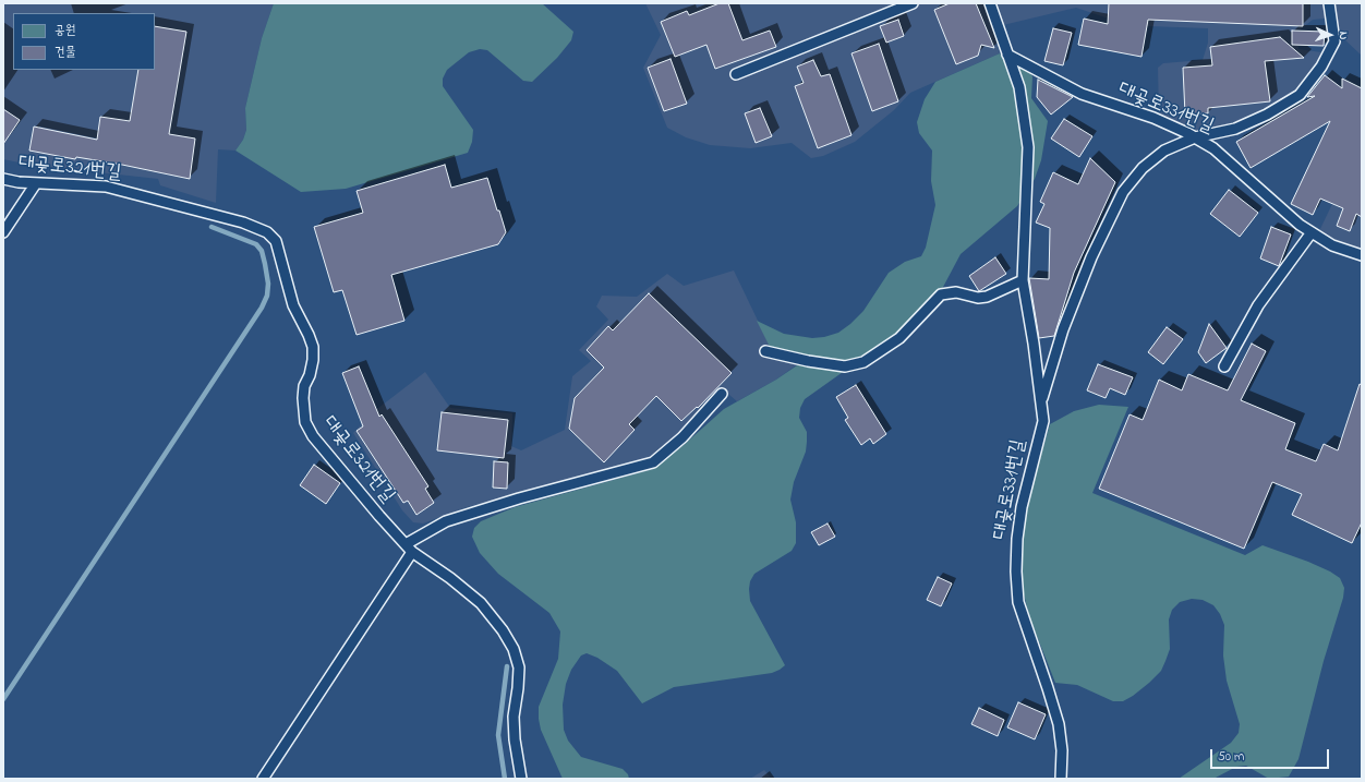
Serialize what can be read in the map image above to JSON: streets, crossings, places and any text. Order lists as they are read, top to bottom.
{
  "streets": {
    "lane": ["대곶로331번길", "대곶로321번길"]
  },
  "legend": ["공원", "건물"],
  "scale_bar": "50 m",
  "north": "right"
}
